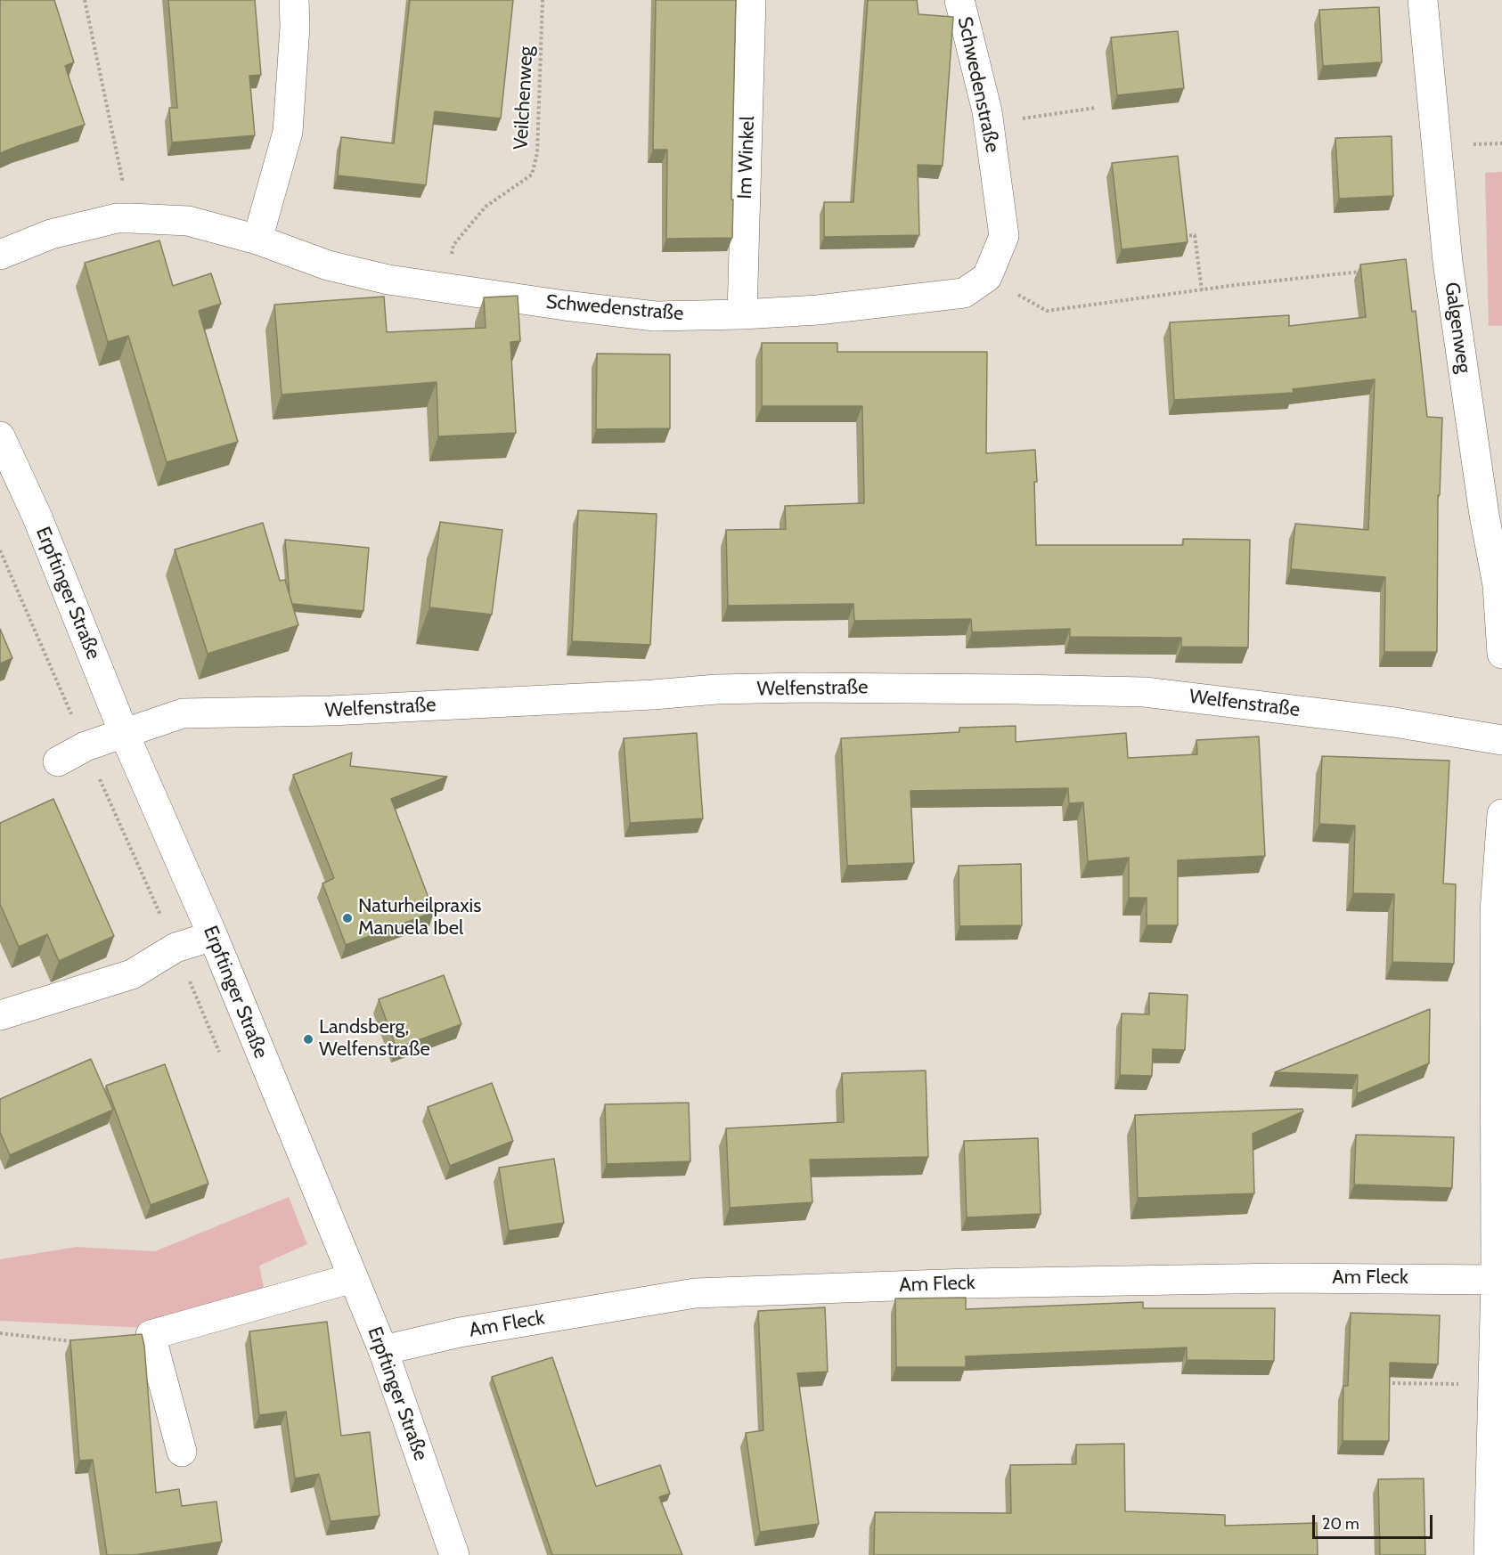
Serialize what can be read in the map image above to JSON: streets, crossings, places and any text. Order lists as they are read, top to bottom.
{
  "streets": {
    "street": [
      "Schwedenstraße",
      "Im Winkel",
      "Galgenweg",
      "Erpftinger Straße",
      "Welfenstraße",
      "Am Fleck"
    ],
    "path": ["Veilchenweg"]
  },
  "crossings": [
    ["Schwedenstraße", "Veilchenweg"],
    ["Schwedenstraße", "Im Winkel"],
    ["Erpftinger Straße", "Welfenstraße"],
    ["Erpftinger Straße", "Am Fleck"]
  ],
  "places": ["Naturheilpraxis Manuela Ibel", "Landsberg, Welfenstraße"],
  "scale_bar": "20 m"
}
